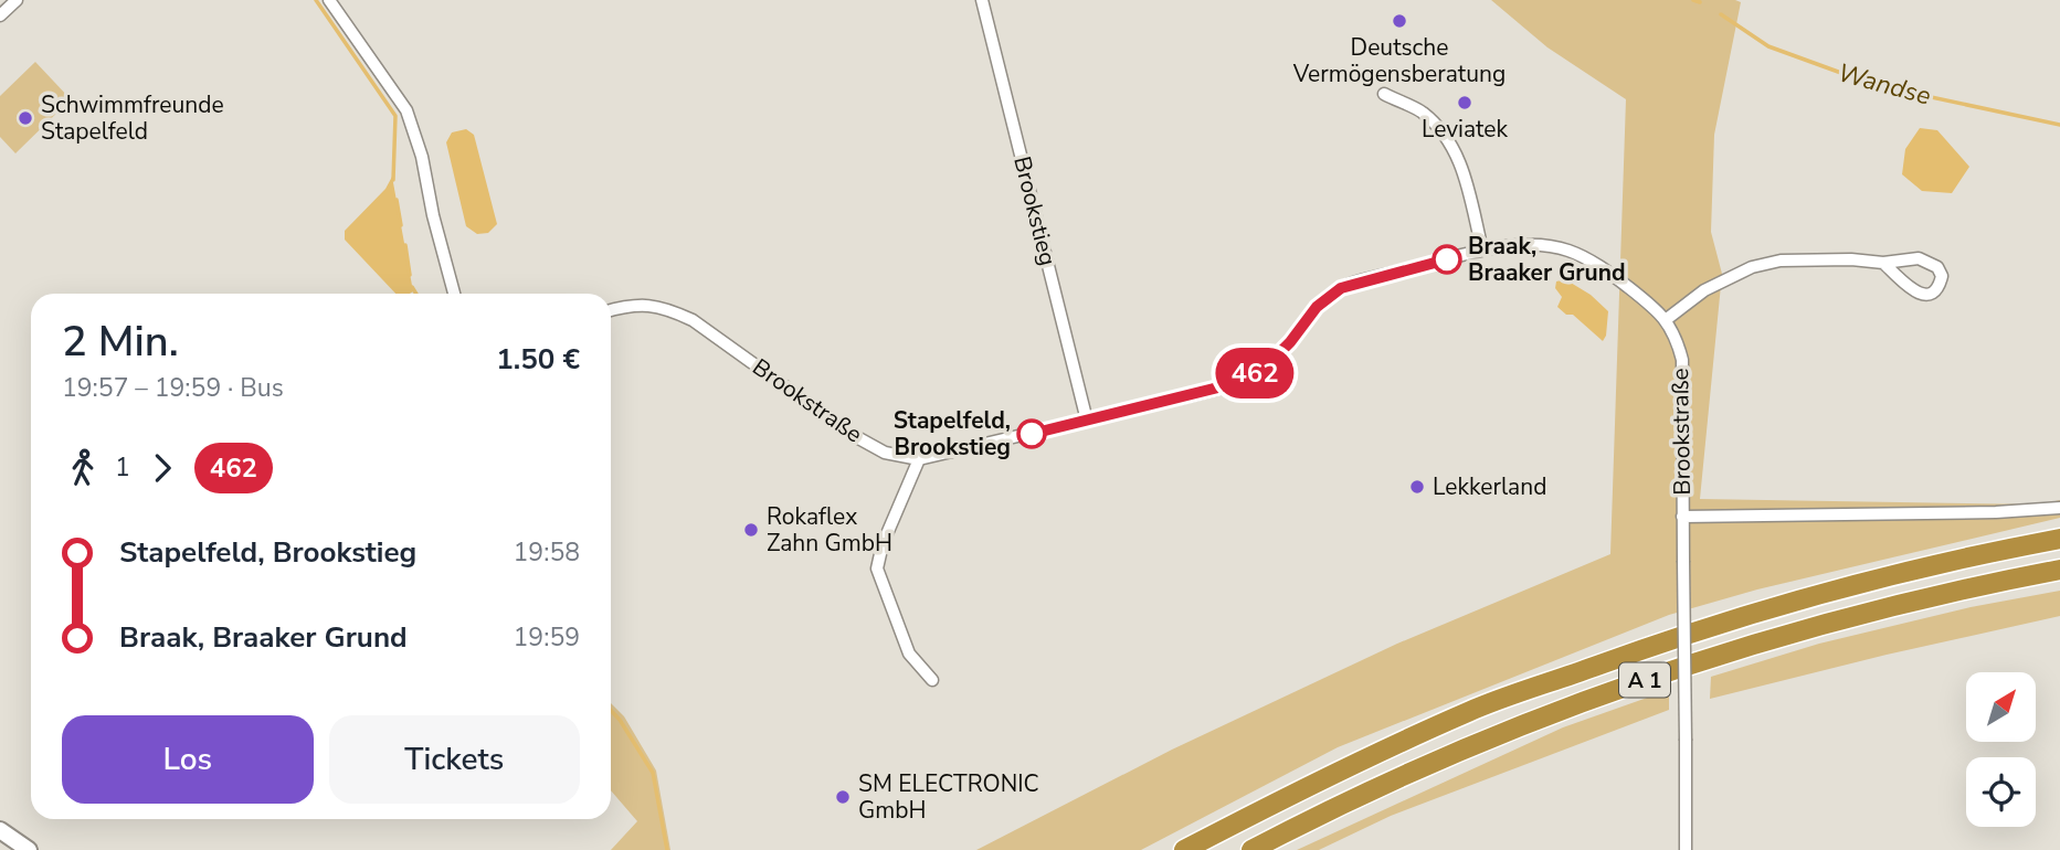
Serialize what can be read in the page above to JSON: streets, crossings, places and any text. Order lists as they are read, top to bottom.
{
  "streets": {
    "highway": ["A 1"],
    "street": ["Brookstieg", "Brookstraße"]
  },
  "crossings": [
    ["Brookstieg", "Brookstraße"]
  ],
  "water": ["Wandse"],
  "places": [
    "Deutsche Vermögensberatung",
    "Leviatek",
    "Schwimmfreunde Stapelfeld",
    "Braak, Braaker Grund",
    "Stapelfeld, Brookstieg",
    "Lekkerland",
    "Rokaflex Zahn GmbH",
    "SM ELECTRONIC GmbH"
  ],
  "lines": ["bus line 462"],
  "north": "top right",
  "page": {
    "on_map": "462",
    "heading": ["2 Min.", "19:57 – 19:59 · Bus", "1.50 €"],
    "legs": ["1", "462"],
    "list": [
      {
        "name": "Stapelfeld, Brookstieg",
        "value": "19:58"
      },
      {
        "name": "Braak, Braaker Grund",
        "value": "19:59"
      }
    ],
    "buttons": ["Los", "Tickets"]
  }
}
